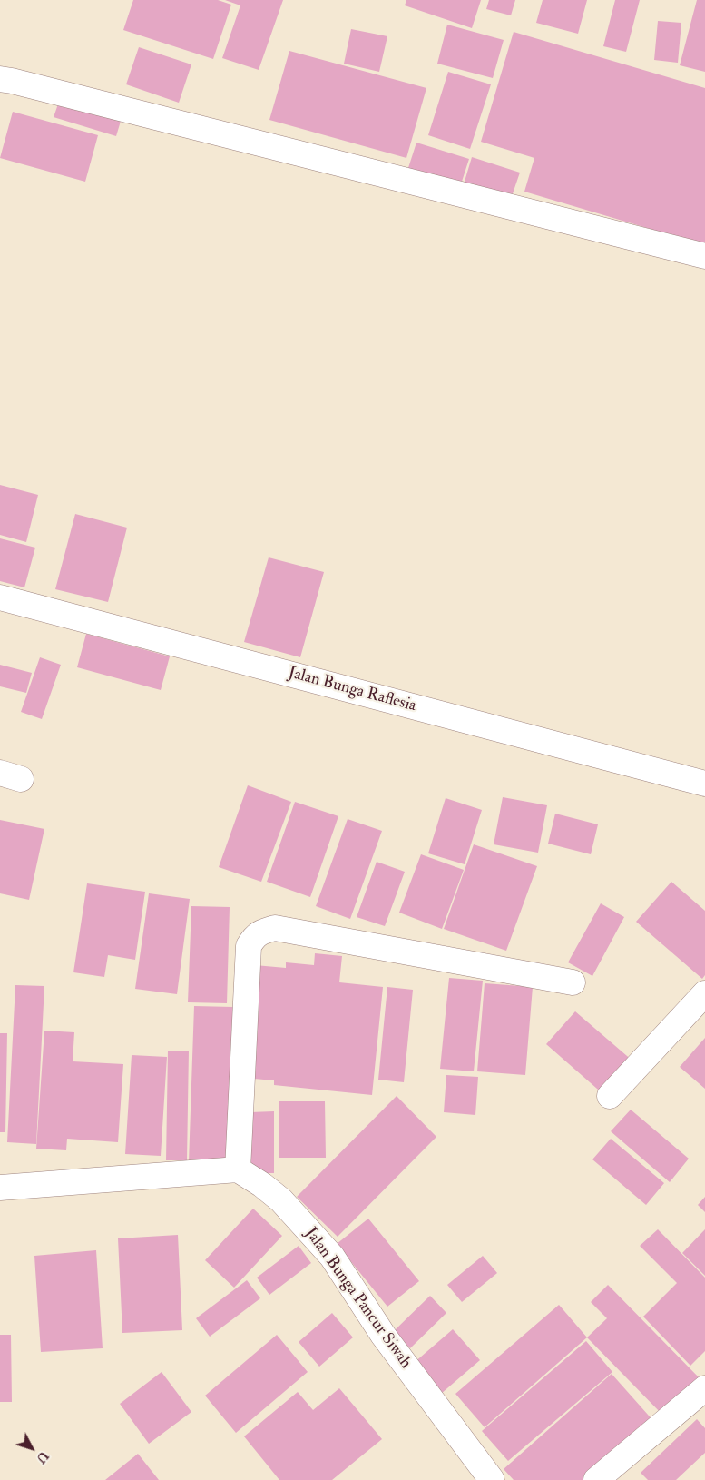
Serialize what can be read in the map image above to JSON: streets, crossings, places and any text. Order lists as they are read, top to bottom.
{
  "streets": {
    "street": ["Jalan Bunga Raflesia", "Jalan Bunga Pancur Siwah"]
  },
  "north": "bottom right"
}
